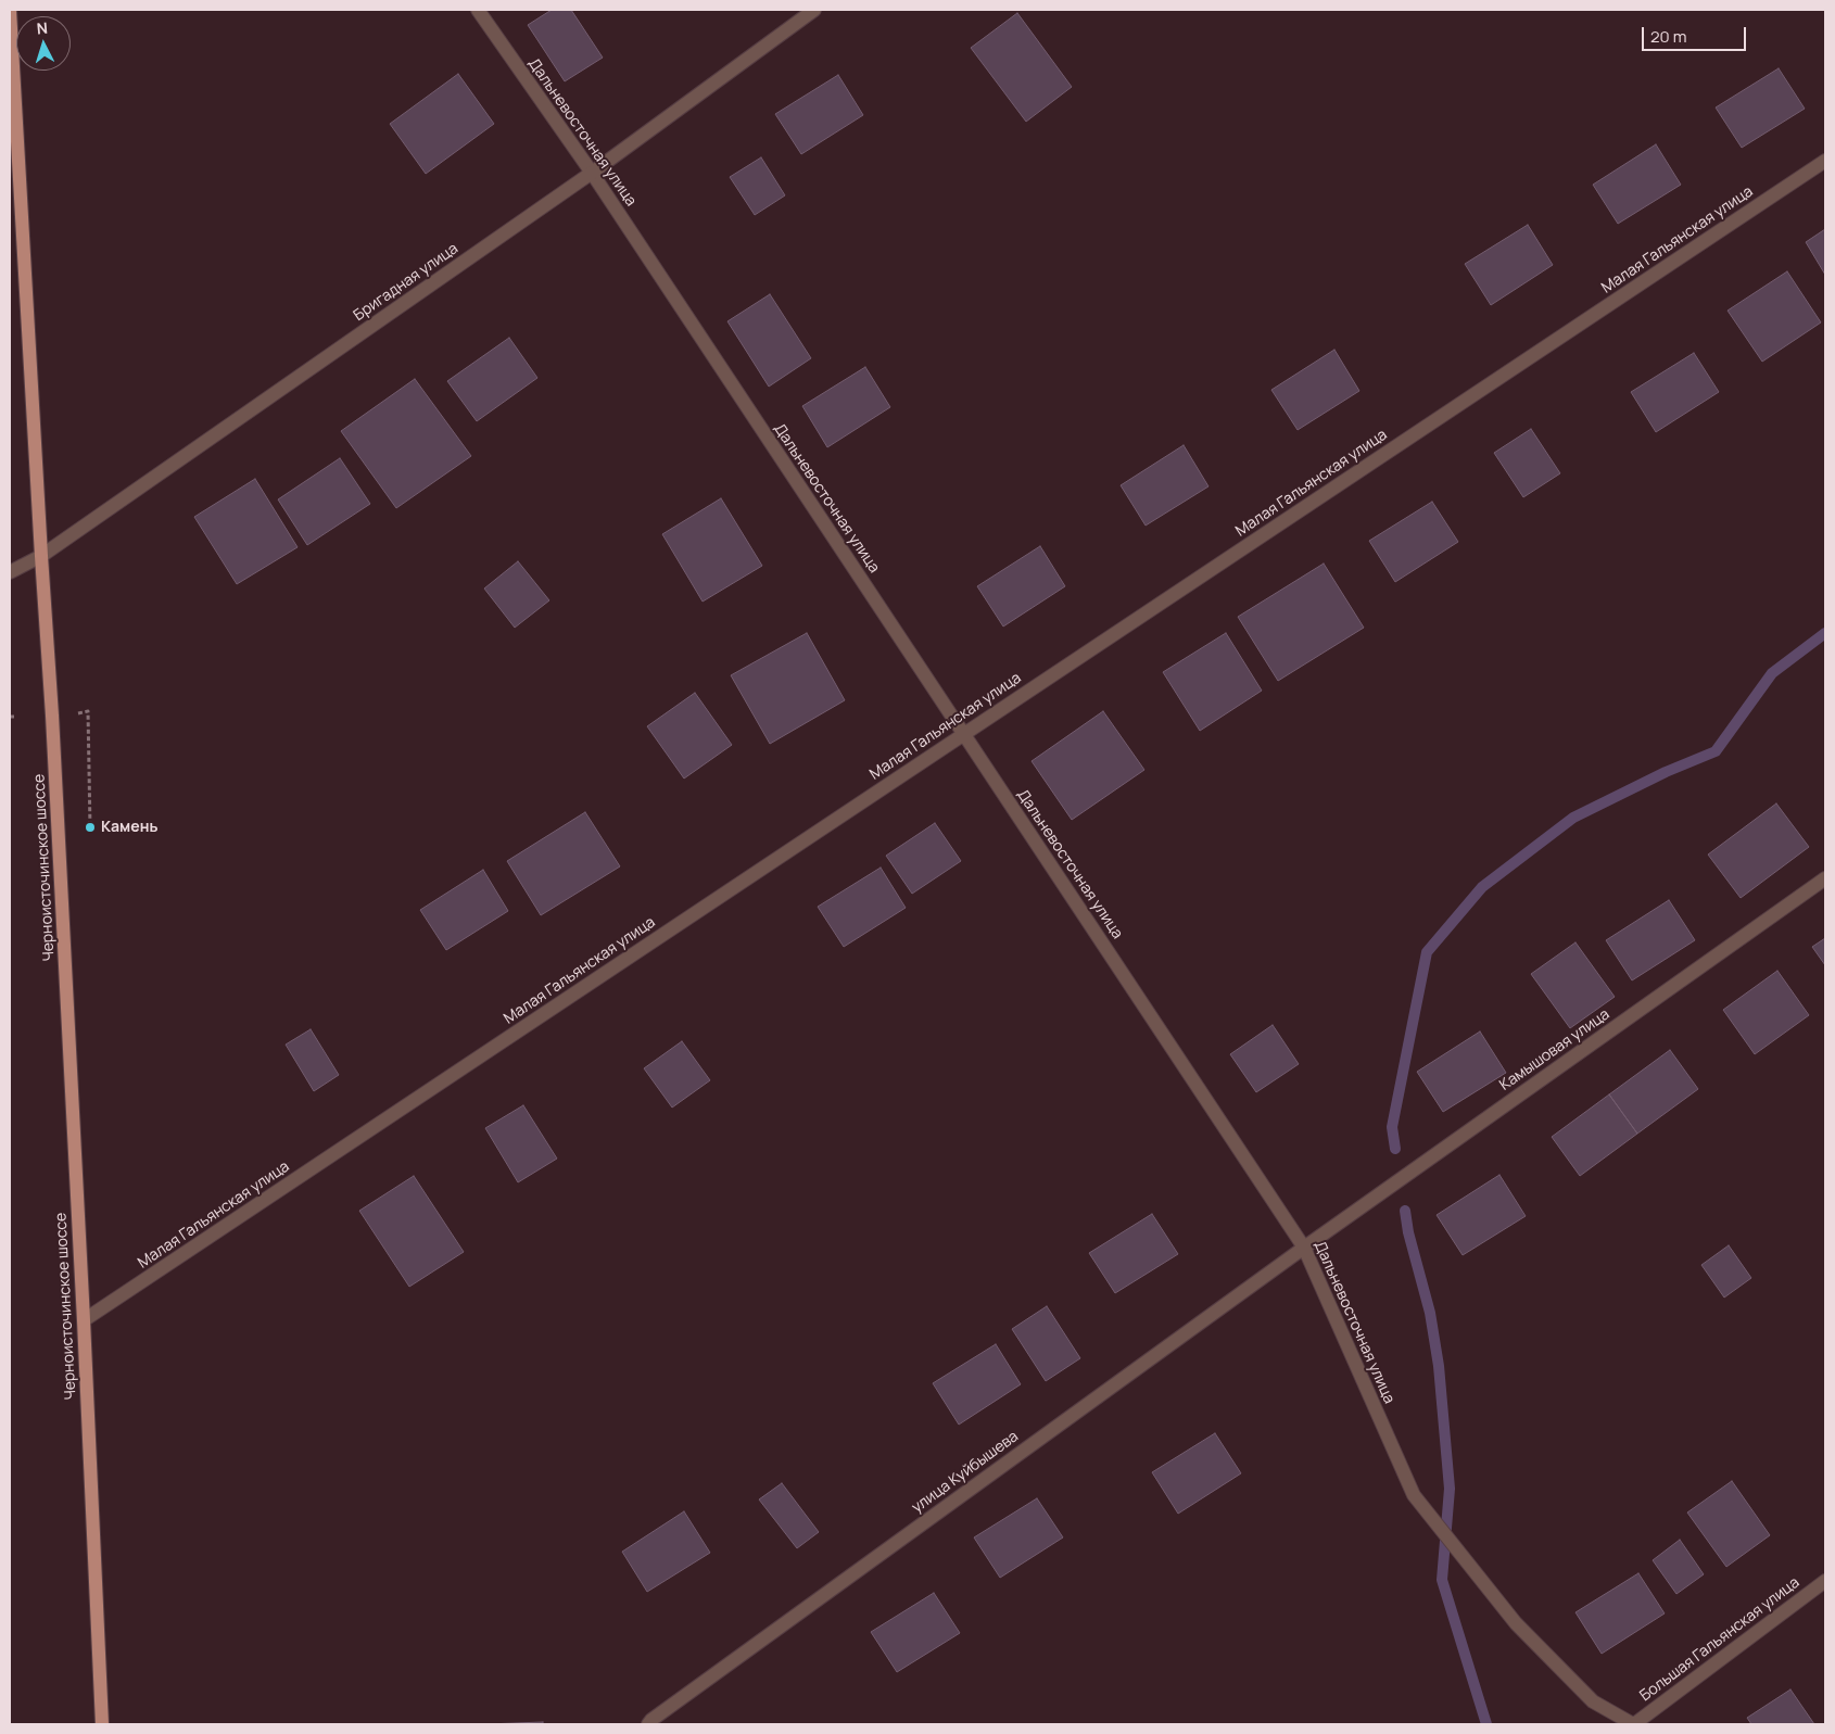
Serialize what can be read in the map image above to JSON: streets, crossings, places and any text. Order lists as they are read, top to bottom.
{
  "streets": {
    "main road": ["Черноисточинское шоссе"],
    "street": [
      "Дальневосточная улица",
      "Малая Гальянская улица",
      "Бригадная улица",
      "Камышовая улица",
      "улица Куйбышева",
      "Большая Гальянская улица"
    ]
  },
  "crossings": [
    ["Дальневосточная улица", "Малая Гальянская улица"],
    ["Дальневосточная улица", "Бригадная улица"],
    ["Дальневосточная улица", "Камышовая улица"],
    ["Дальневосточная улица", "улица Куйбышева"],
    ["Дальневосточная улица", "Большая Гальянская улица"],
    ["Малая Гальянская улица", "Черноисточинское шоссе"],
    ["Бригадная улица", "Черноисточинское шоссе"],
    ["Камышовая улица", "улица Куйбышева"]
  ],
  "places": ["Камень"],
  "scale_bar": "20 m",
  "north": "top"
}
